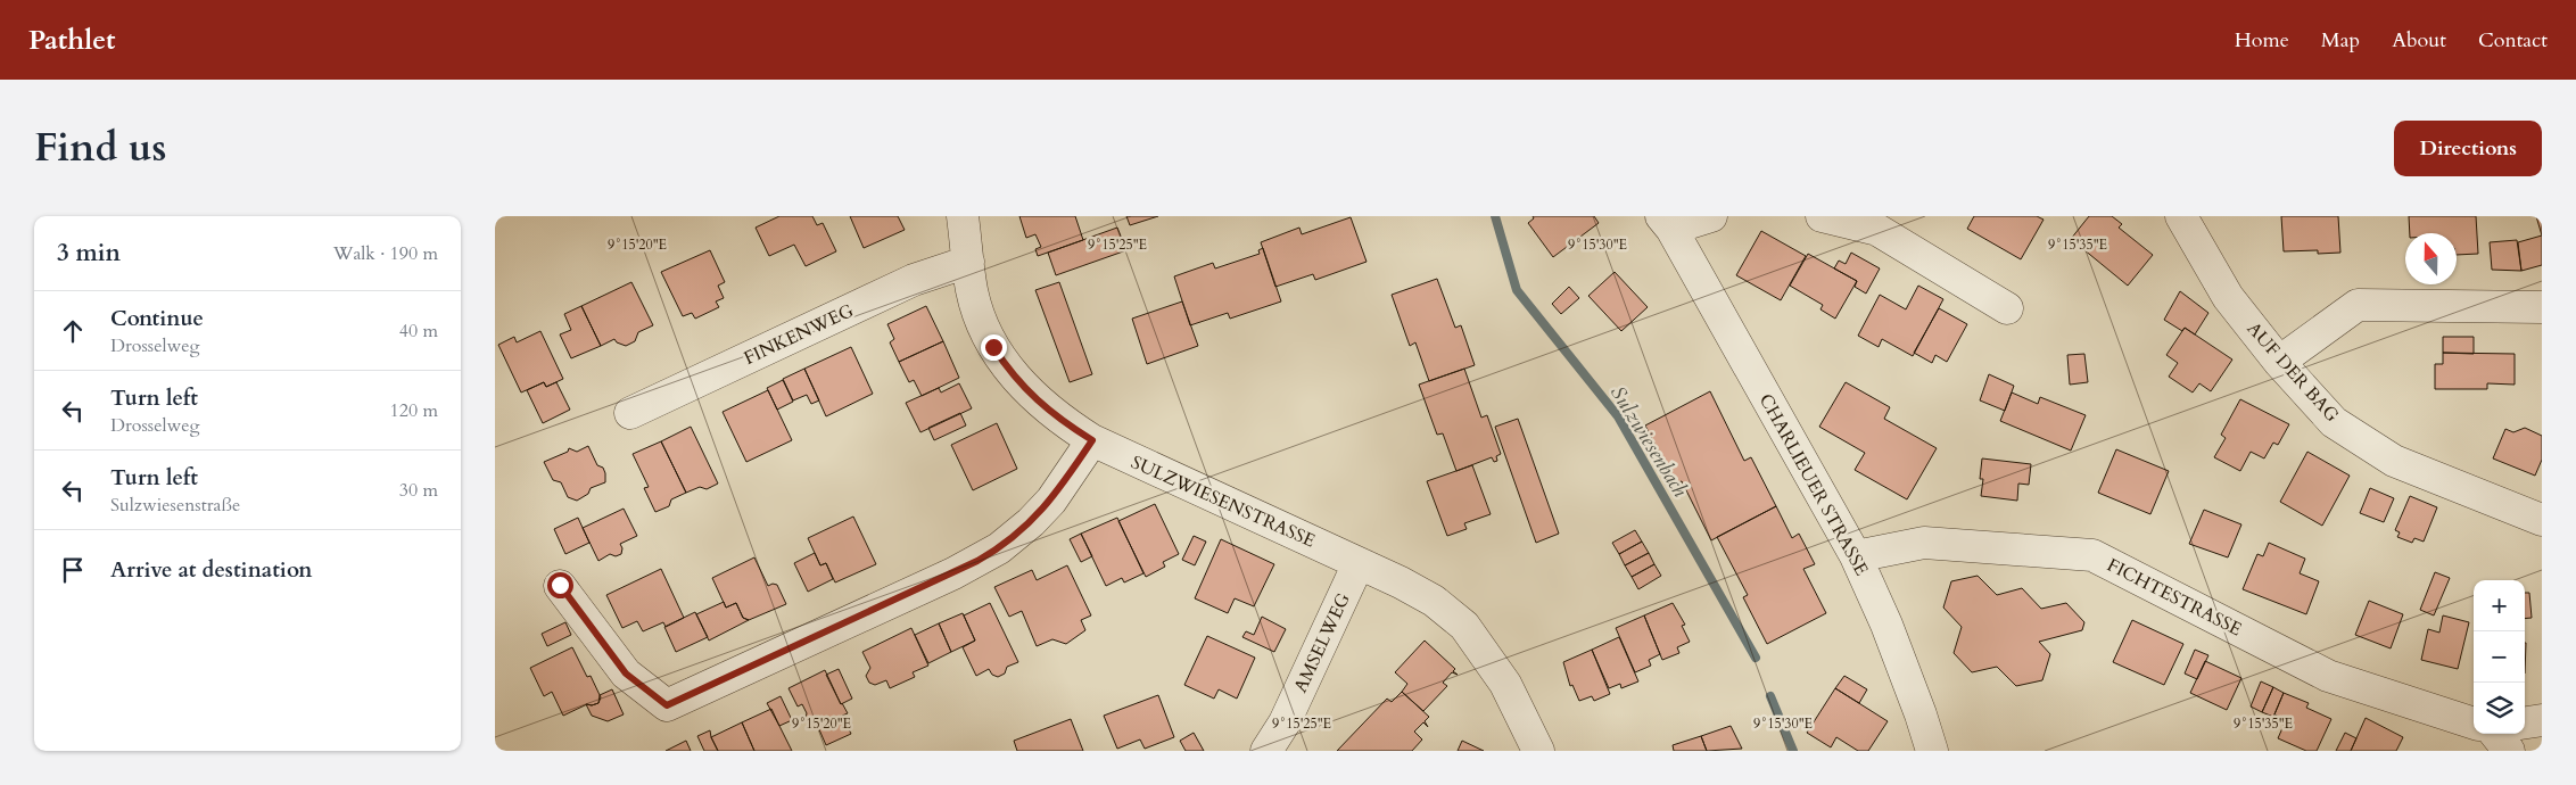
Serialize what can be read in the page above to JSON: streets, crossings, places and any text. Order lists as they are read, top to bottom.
{
  "streets": {
    "street": [
      "FINKENWEG",
      "AUF DER BAG",
      "CHARLIEUER STRASSE",
      "SULZWIESENSTRASSE",
      "FICHTESTRASSE",
      "AMSELWEG"
    ]
  },
  "crossings": [
    ["FINKENWEG", "SULZWIESENSTRASSE"],
    ["CHARLIEUER STRASSE", "FICHTESTRASSE"],
    ["SULZWIESENSTRASSE", "AMSELWEG"]
  ],
  "water": ["Sulzwiesenbach"],
  "north": "top",
  "page": {
    "header": "Pathlet",
    "nav": [
      "Home",
      "Map",
      "About",
      "Contact"
    ],
    "title": "Find us",
    "buttons": "Directions",
    "heading": ["3 min", "Walk · 190 m"],
    "list": [
      ["Continue", "Drosselweg", "40 m"],
      ["Turn left", "Drosselweg", "120 m"],
      ["Turn left", "Sulzwiesenstraße", "30 m"],
      "Arrive at destination"
    ],
    "map_buttons": ["+", "−"]
  },
  "coordinates": [
    "9°15'20\"E",
    "9°15'25\"E",
    "9°15'30\"E",
    "9°15'35\"E"
  ]
}
